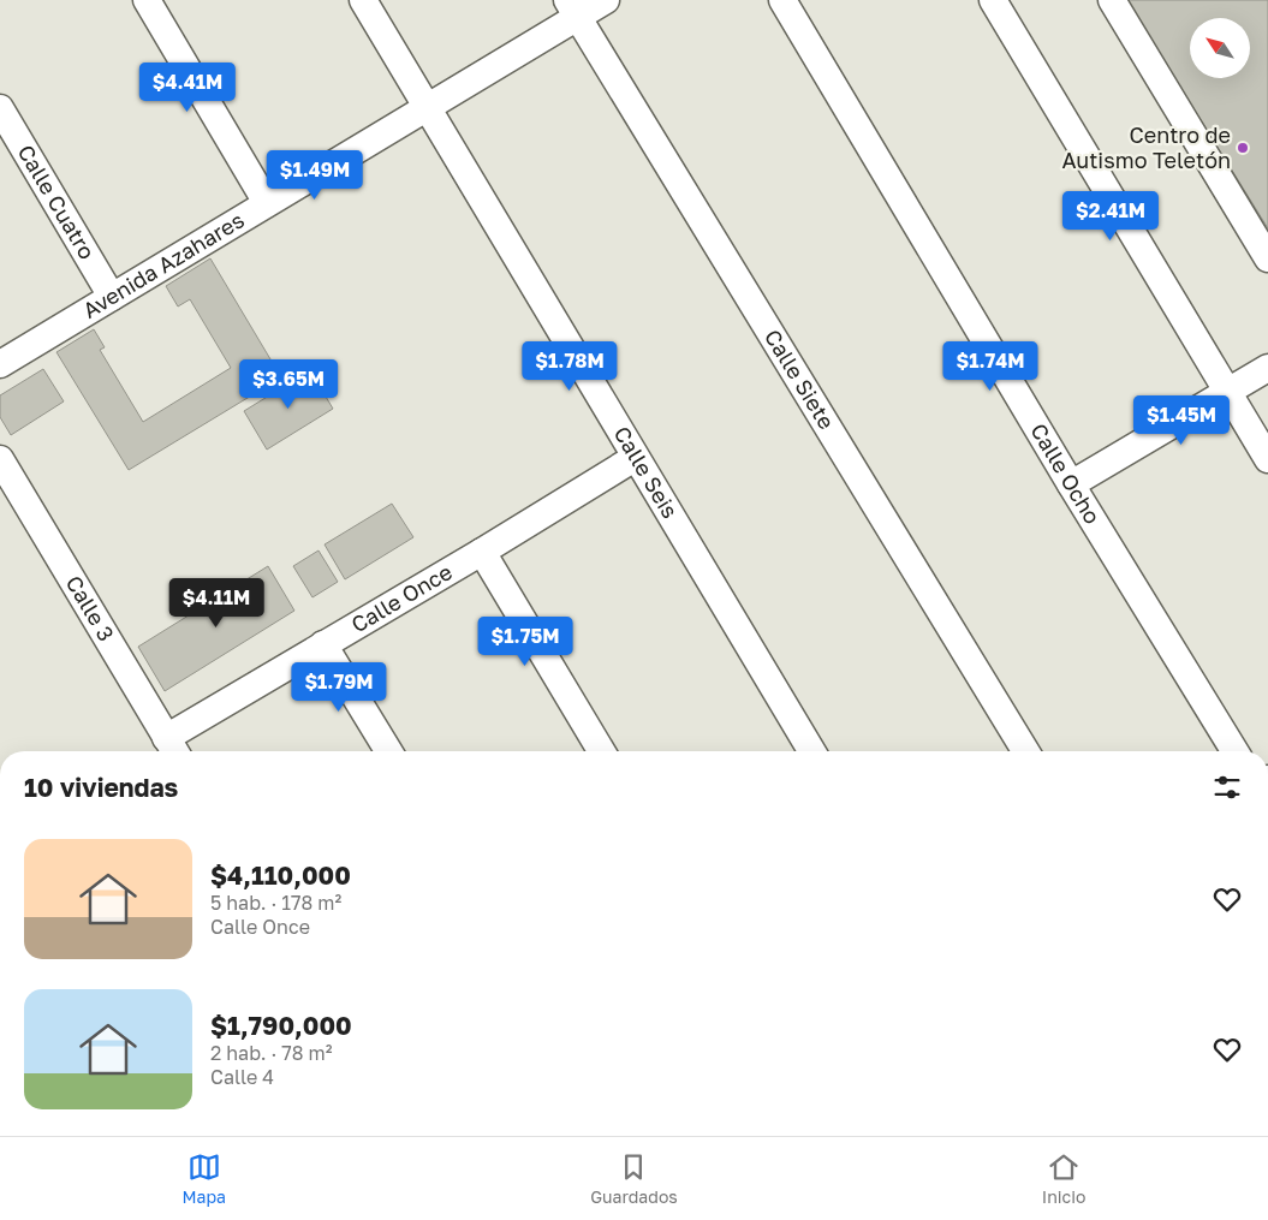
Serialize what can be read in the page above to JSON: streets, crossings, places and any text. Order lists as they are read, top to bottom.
{
  "streets": {
    "street": [
      "Calle Cuatro",
      "Avenida Azahares",
      "Calle Siete",
      "Calle Seis",
      "Calle Ocho",
      "Calle Once",
      "Calle 3"
    ]
  },
  "crossings": [
    ["Calle Cuatro", "Avenida Azahares"],
    ["Avenida Azahares", "Calle Siete"],
    ["Avenida Azahares", "Calle Seis"],
    ["Calle Seis", "Calle Once"],
    ["Calle Once", "Calle 3"]
  ],
  "places": ["Centro de Autismo Teletón"],
  "north": "top left",
  "page": {
    "price": [
      "$4.41M",
      "$1.49M",
      "$2.41M",
      "$1.78M",
      "$1.74M",
      "$3.65M",
      "$1.45M",
      "$4.11M",
      "$1.75M",
      "$1.79M"
    ],
    "heading": "10 viviendas",
    "list": [
      {
        "name": "$4,110,000",
        "note": "5 hab. · 178 m² · Calle Once"
      },
      {
        "name": "$1,790,000",
        "note": "2 hab. · 78 m² · Calle 4"
      }
    ],
    "tabs": ["Mapa", "Guardados", "Inicio"]
  }
}
